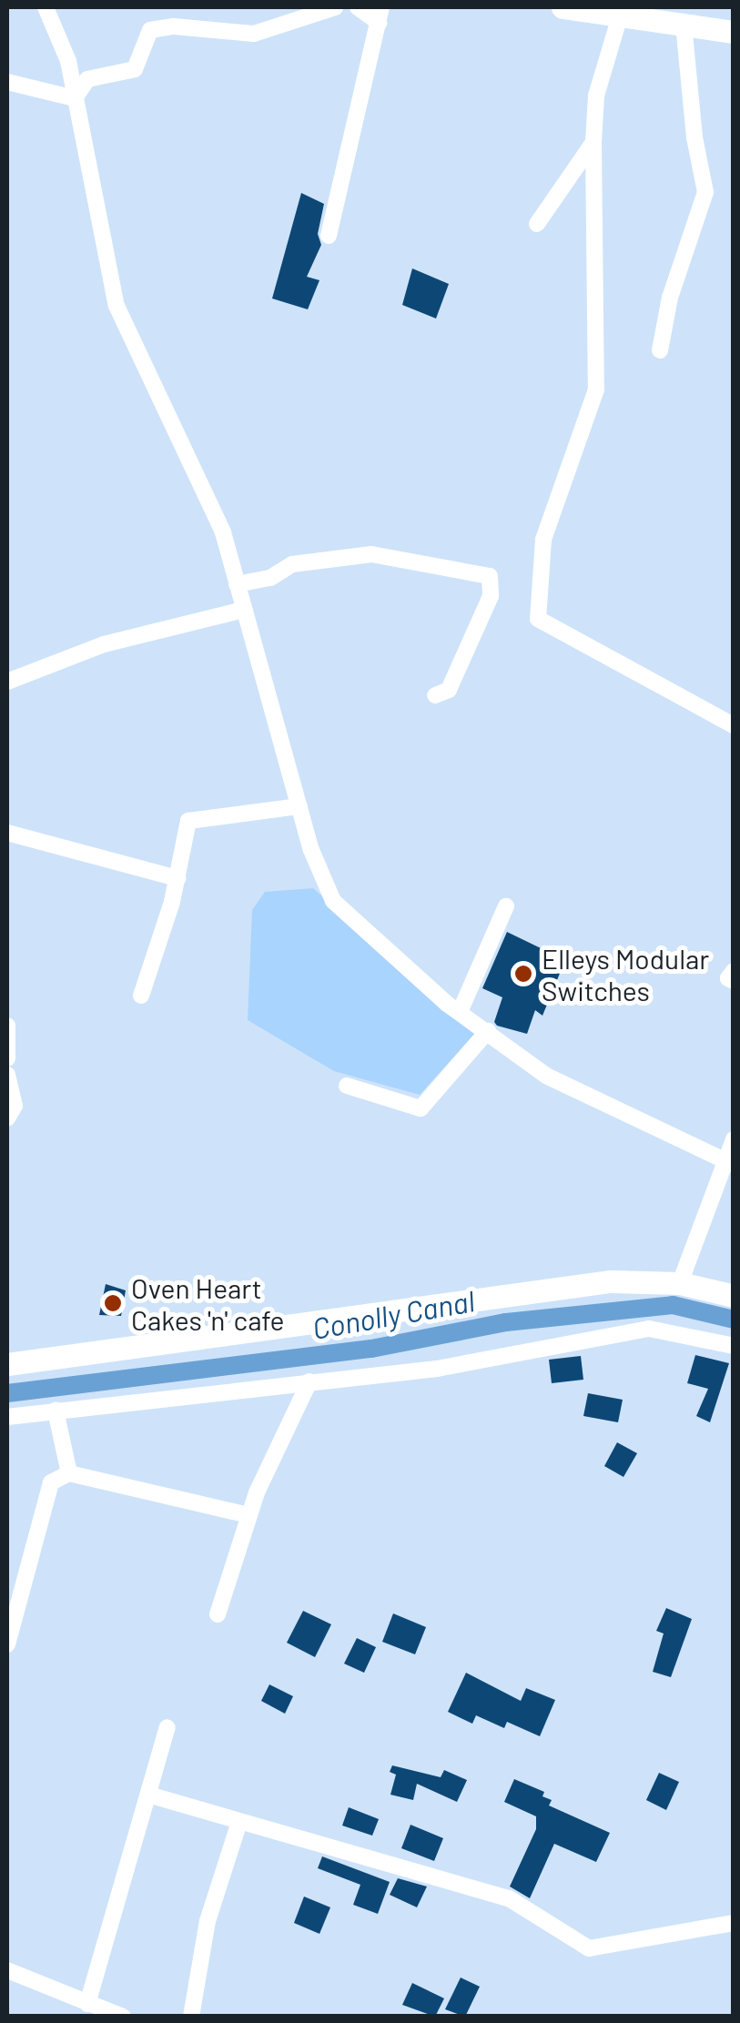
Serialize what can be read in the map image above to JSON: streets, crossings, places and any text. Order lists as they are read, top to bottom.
{
  "water": ["Conolly Canal"],
  "places": ["Elleys Modular Switches", "Oven Heart Cakes 'n' cafe"]
}
